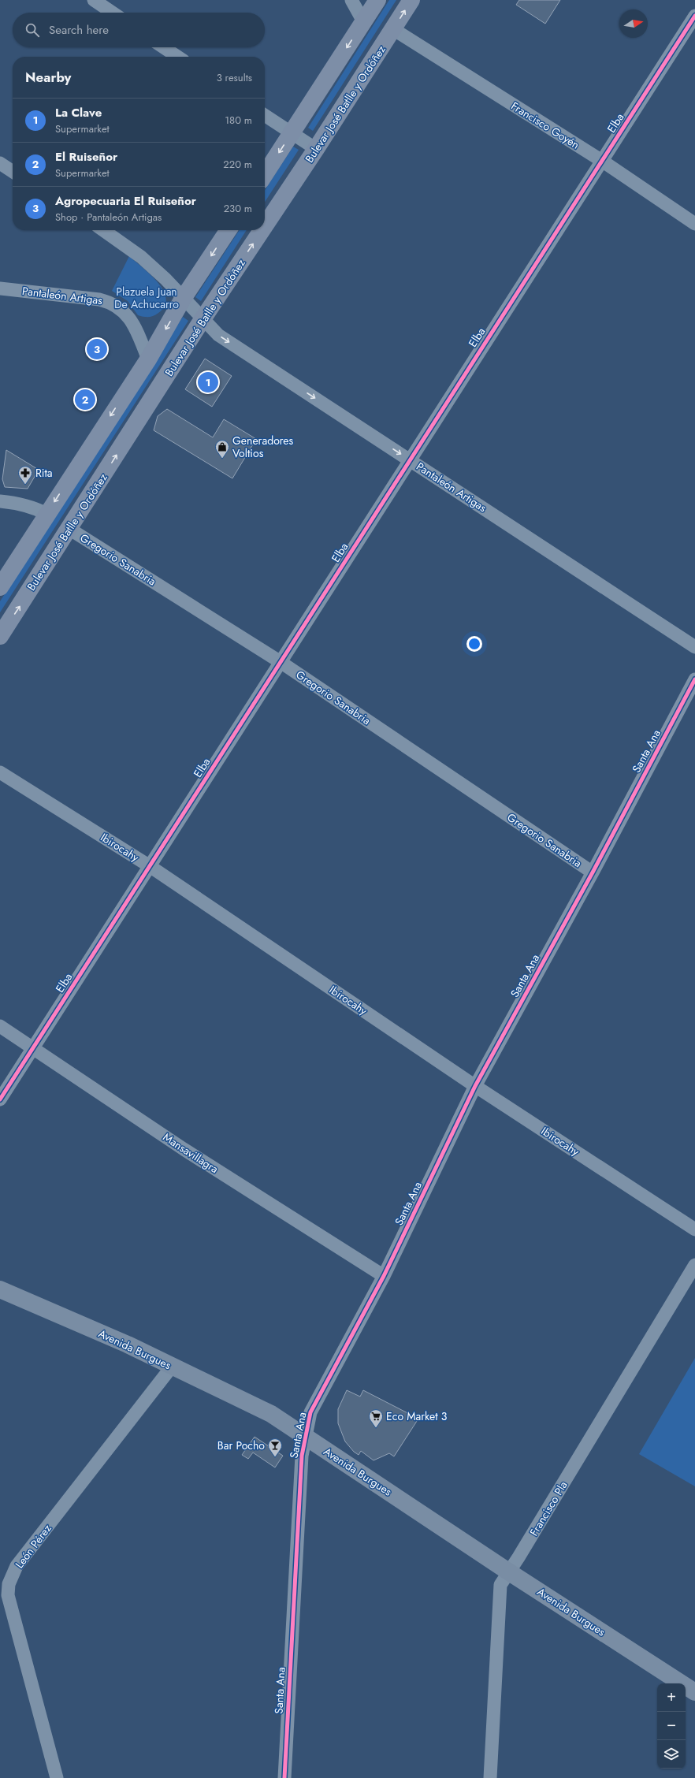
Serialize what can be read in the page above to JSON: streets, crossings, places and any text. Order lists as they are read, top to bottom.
{
  "streets": {
    "main road": ["Bulevar José Batlle y Ordóñez"],
    "street": [
      "Elba",
      "Francisco Goyén",
      "Pantaleón Artigas",
      "Gregorio Sanabria",
      "Santa Ana",
      "Ibirocahy",
      "Mansavillagra",
      "Avenida Burgues",
      "Francisco Pla",
      "León Pérez"
    ]
  },
  "crossings": [
    ["Bulevar José Batlle y Ordóñez", "Francisco Goyén"],
    ["Bulevar José Batlle y Ordóñez", "Pantaleón Artigas"],
    ["Bulevar José Batlle y Ordóñez", "Gregorio Sanabria"],
    ["Elba", "Francisco Goyén"],
    ["Elba", "Pantaleón Artigas"],
    ["Elba", "Gregorio Sanabria"],
    ["Elba", "Ibirocahy"],
    ["Elba", "Mansavillagra"],
    ["Gregorio Sanabria", "Santa Ana"],
    ["Santa Ana", "Ibirocahy"],
    ["Santa Ana", "Mansavillagra"],
    ["Santa Ana", "Avenida Burgues"],
    ["Avenida Burgues", "Francisco Pla"],
    ["Avenida Burgues", "León Pérez"]
  ],
  "parks": ["Plazuela Juan De Achucarro"],
  "places": {
    "shop": ["Generadores Voltios"],
    "pharmacy": ["Rita"],
    "supermarket": ["Eco Market 3"],
    "bar": ["Bar Pocho"]
  },
  "north": "right",
  "page": {
    "search": "Search here",
    "heading": ["Nearby", "3 results"],
    "list": [
      {
        "mark": "1",
        "name": "La Clave",
        "note": "Supermarket",
        "value": "180 m"
      },
      {
        "mark": "2",
        "name": "El Ruiseñor",
        "note": "Supermarket",
        "value": "220 m"
      },
      {
        "mark": "3",
        "name": "Agropecuaria El Ruiseñor",
        "note": "Shop · Pantaleón Artigas",
        "value": "230 m"
      }
    ],
    "pins": ["3", "1", "2"],
    "map_buttons": ["+", "−"]
  }
}
